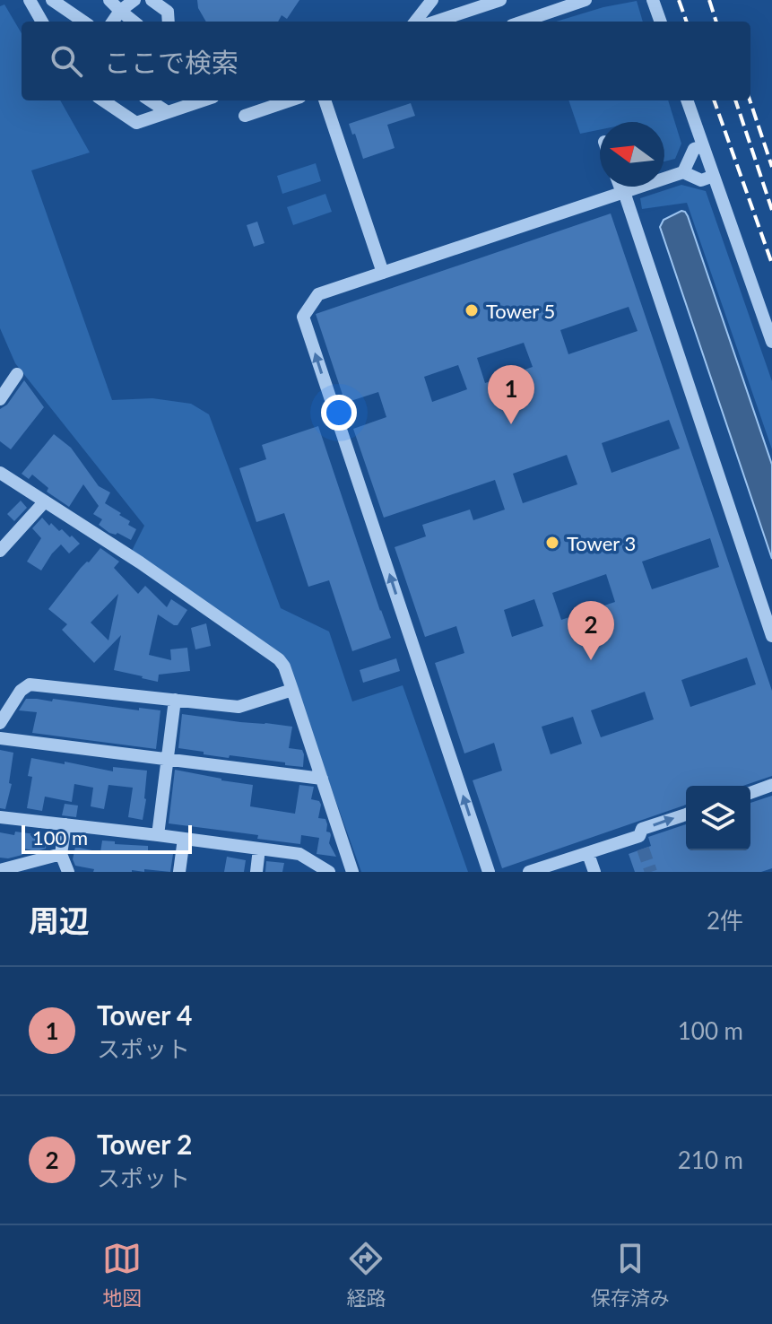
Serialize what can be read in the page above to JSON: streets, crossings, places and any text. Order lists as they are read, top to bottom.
{
  "places": ["Tower 5", "Tower 3"],
  "scale_bar": "100 m",
  "north": "left",
  "page": {
    "search": "ここで検索",
    "pins": ["1", "2"],
    "scale": "100 m",
    "heading": ["周辺", "2件"],
    "list": [
      {
        "mark": "1",
        "name": "Tower 4",
        "note": "スポット",
        "value": "100 m"
      },
      {
        "mark": "2",
        "name": "Tower 2",
        "note": "スポット",
        "value": "210 m"
      }
    ],
    "nav": ["地図", "経路", "保存済み"]
  }
}
